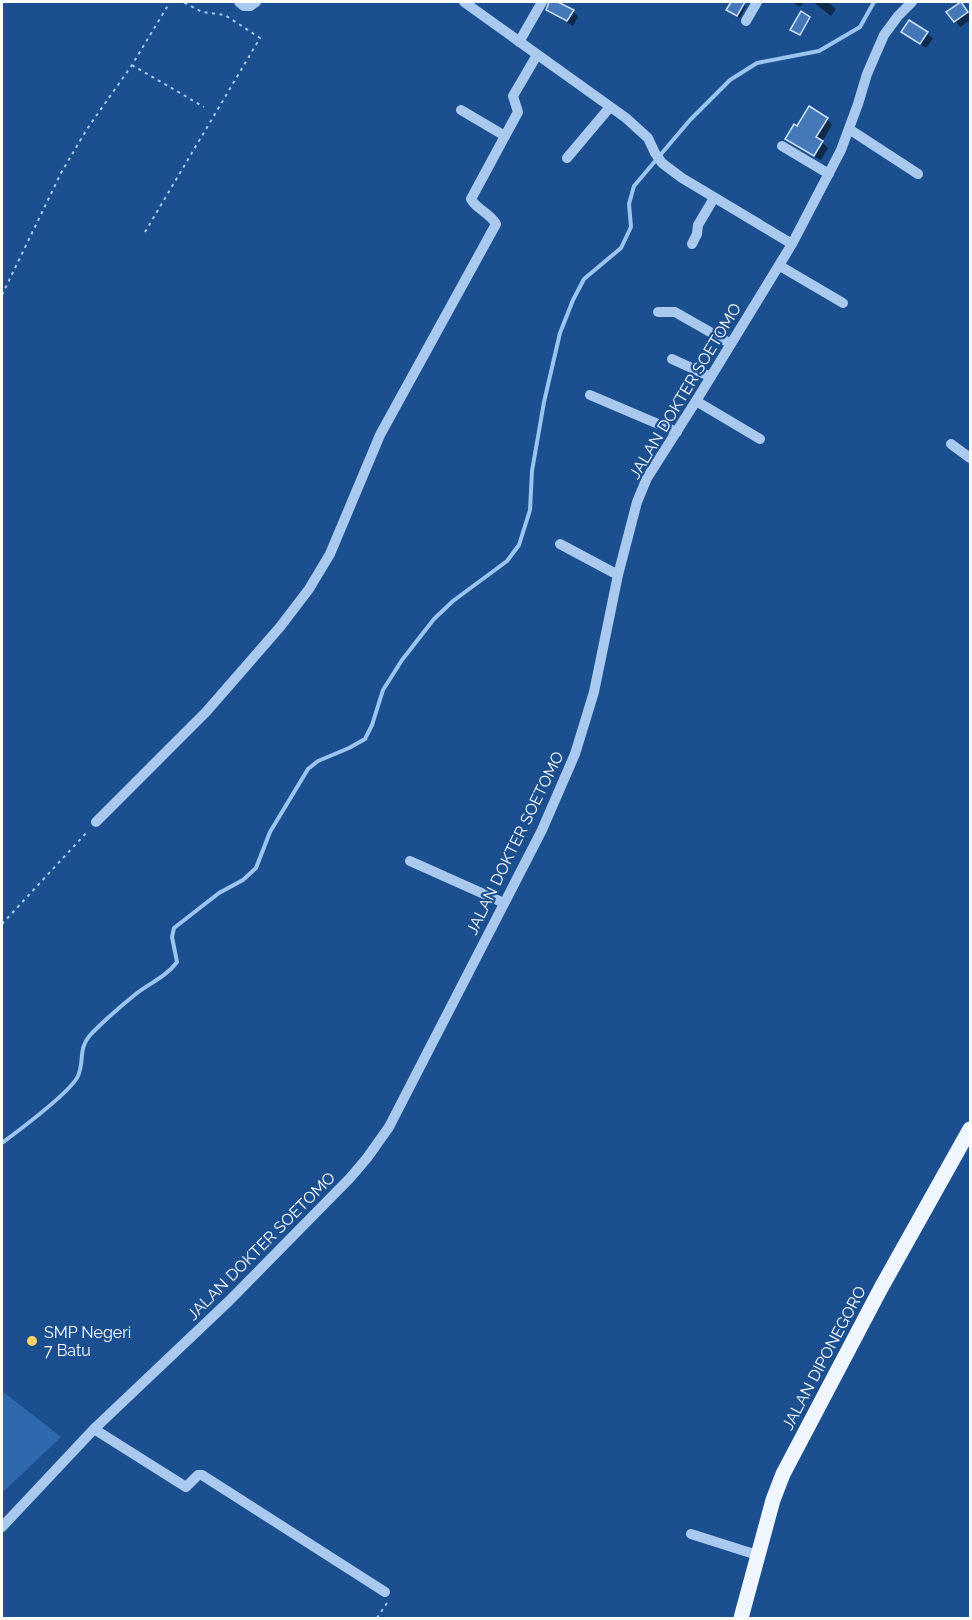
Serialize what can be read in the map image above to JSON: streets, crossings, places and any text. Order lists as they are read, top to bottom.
{
  "streets": {
    "main road": ["JALAN DIPONEGORO"],
    "street": ["JALAN DOKTER SOETOMO"]
  },
  "places": ["SMP Negeri 7 Batu"]
}
